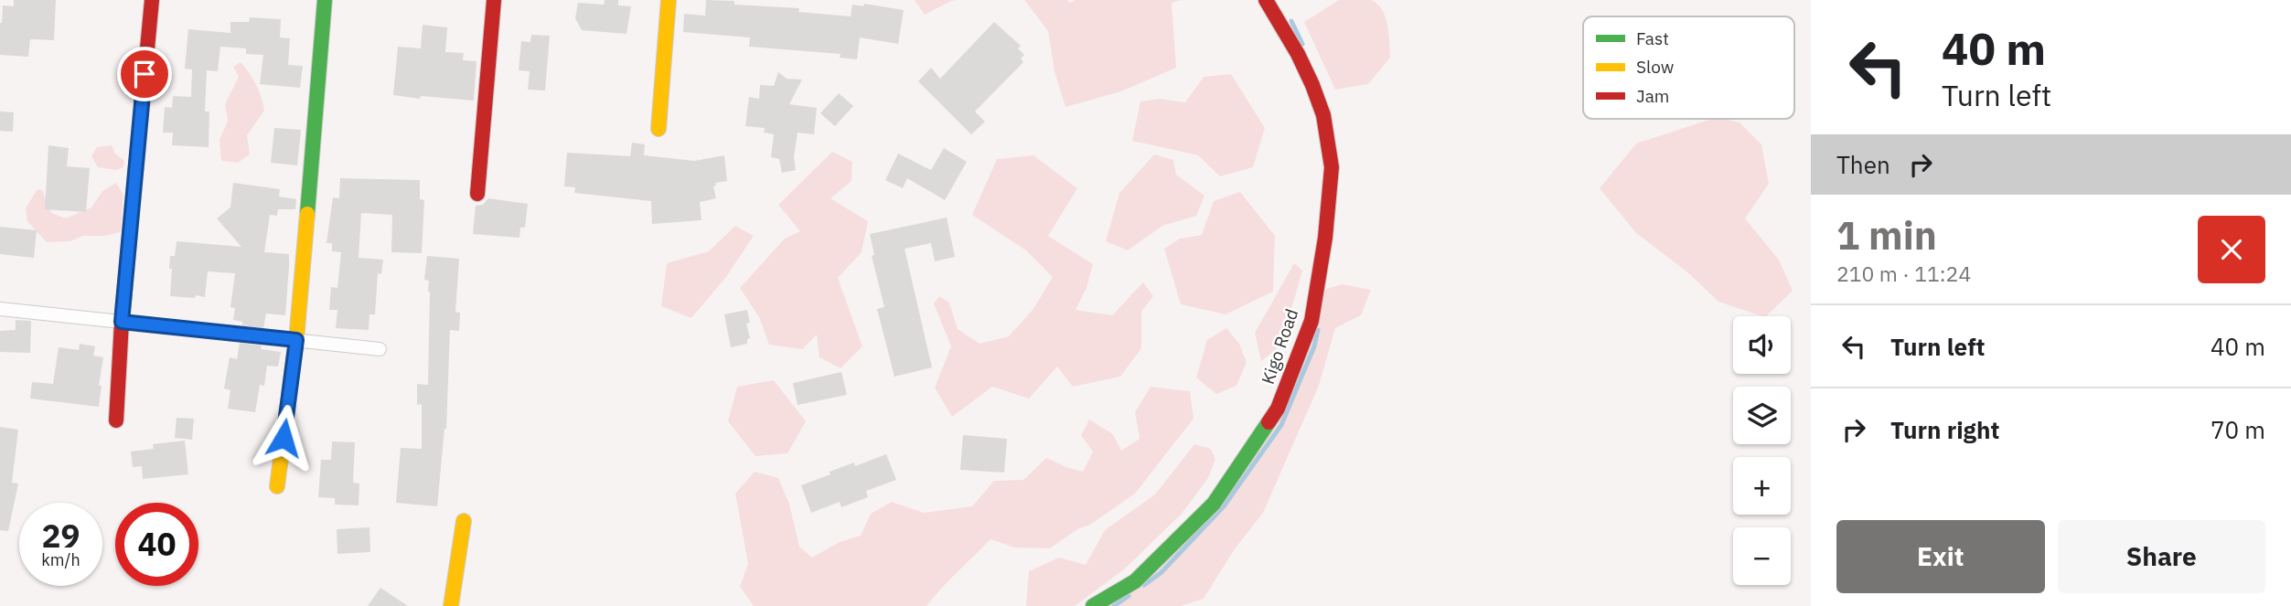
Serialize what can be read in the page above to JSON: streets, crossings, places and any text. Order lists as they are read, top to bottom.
{
  "streets": {
    "street": ["Kigo Road"]
  },
  "legend": ["Fast", "Slow", "Jam"],
  "page": {
    "turn": ["40 m", "Turn left"],
    "then": "Then",
    "heading": ["1 min", "210 m · 11:24"],
    "list": [
      {
        "name": "Turn left",
        "value": "40 m"
      },
      {
        "name": "Turn right",
        "value": "70 m"
      }
    ],
    "map_buttons": ["+", "−"],
    "speed": "29 km/h",
    "limit": "40",
    "buttons": ["Exit", "Share"]
  }
}
